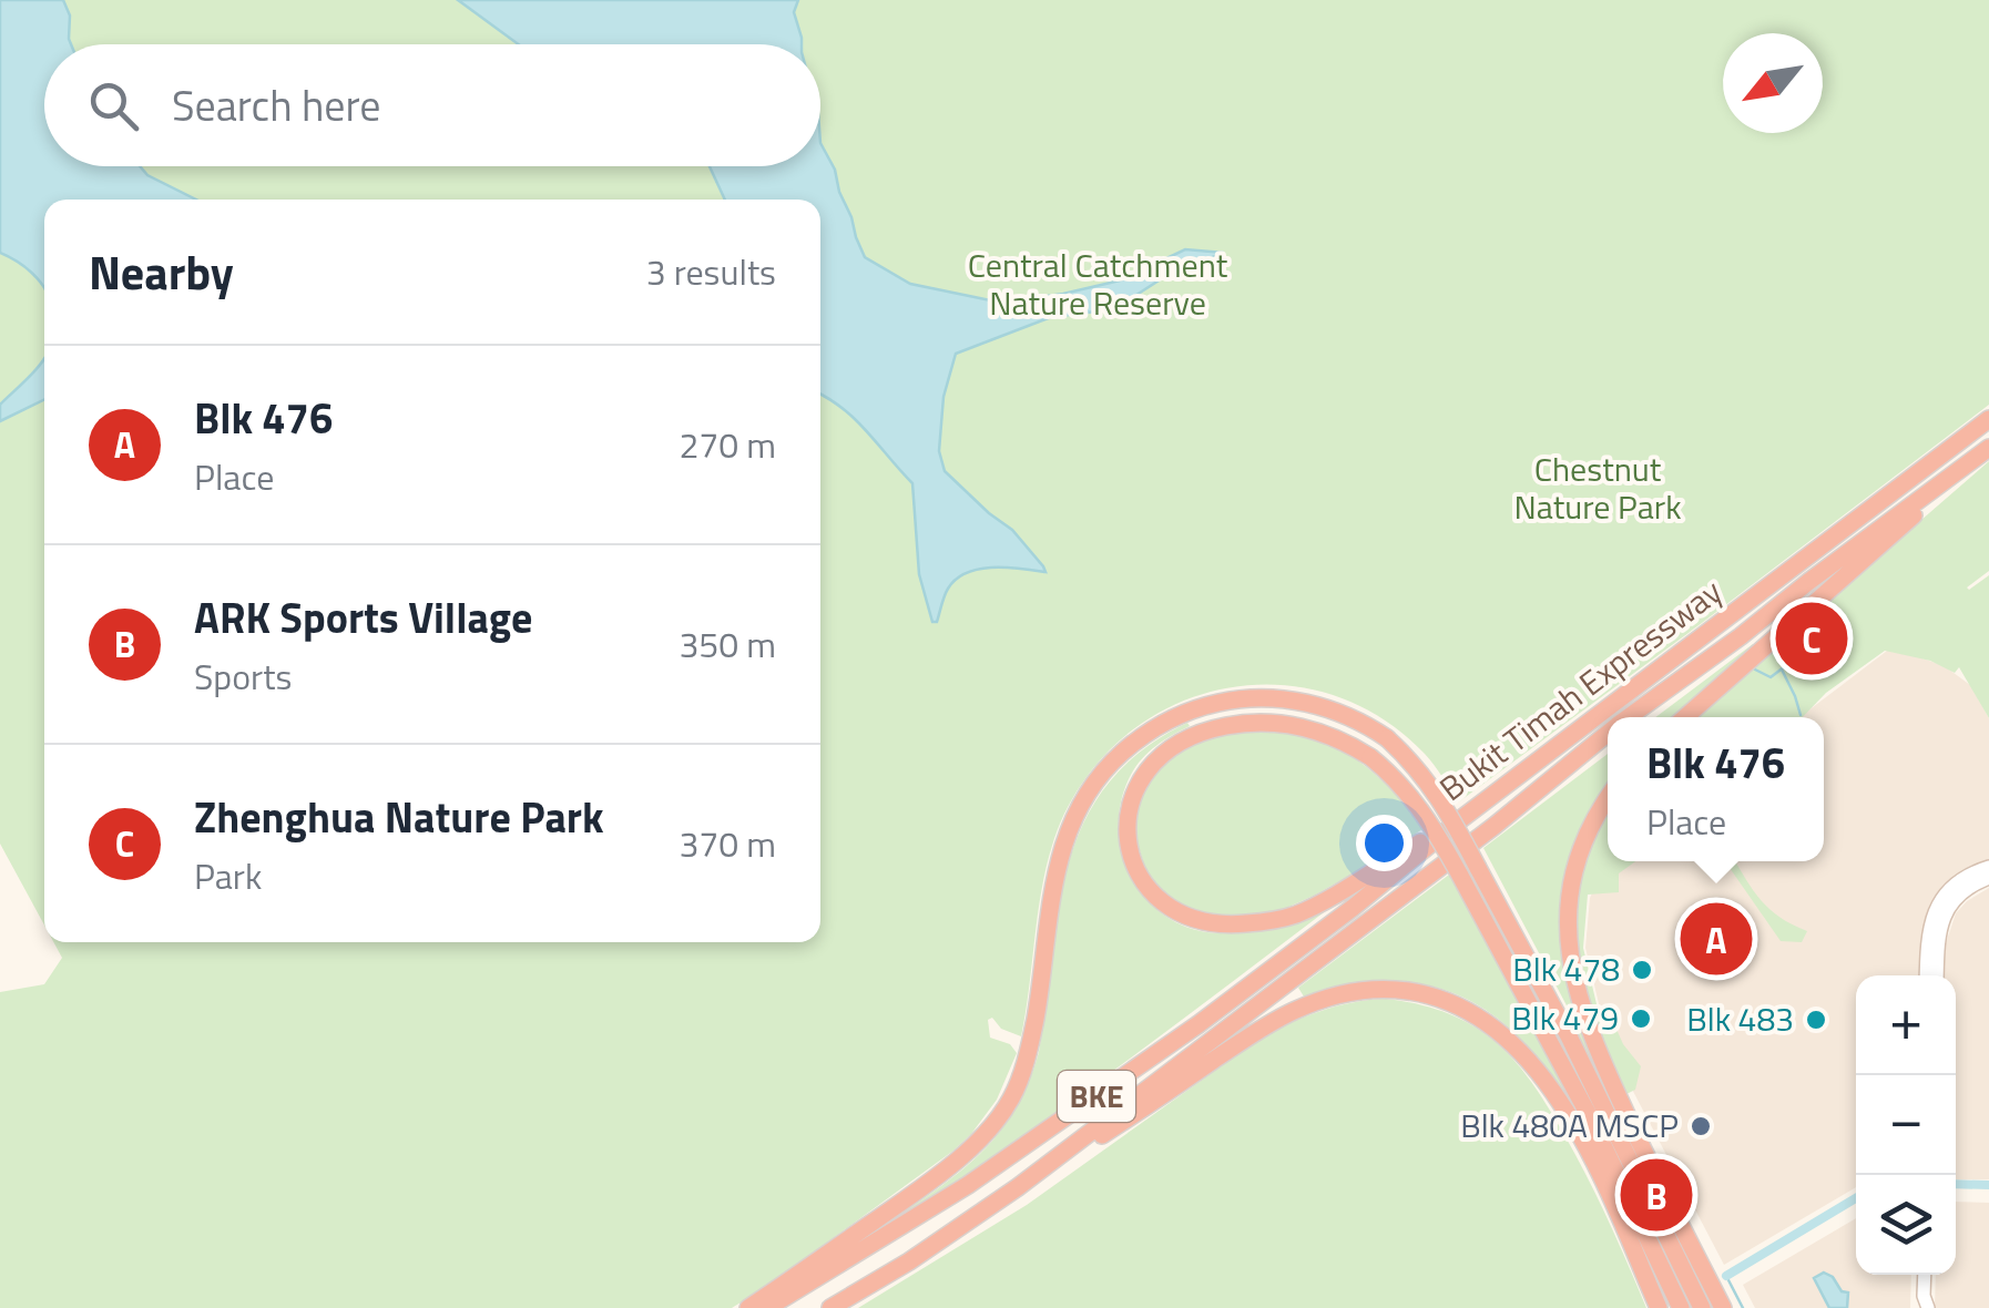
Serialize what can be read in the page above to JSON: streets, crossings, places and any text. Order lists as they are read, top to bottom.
{
  "streets": {
    "highway": ["Bukit Timah Expressway", "BKE"]
  },
  "parks": ["Central Catchment Nature Reserve", "Chestnut Nature Park"],
  "places": [
    "Blk 478",
    "Blk 479",
    "Blk 483",
    "Blk 480A MSCP"
  ],
  "north": "bottom left",
  "page": {
    "search": "Search here",
    "heading": ["Nearby", "3 results"],
    "list": [
      {
        "mark": "A",
        "name": "Blk 476",
        "note": "Place",
        "value": "270 m"
      },
      {
        "mark": "B",
        "name": "ARK Sports Village",
        "note": "Sports",
        "value": "350 m"
      },
      {
        "mark": "C",
        "name": "Zhenghua Nature Park",
        "note": "Park",
        "value": "370 m"
      }
    ],
    "pins": ["C", "A", "B"],
    "popup": ["Blk 476", "Place"],
    "map_buttons": ["+", "−"]
  }
}
